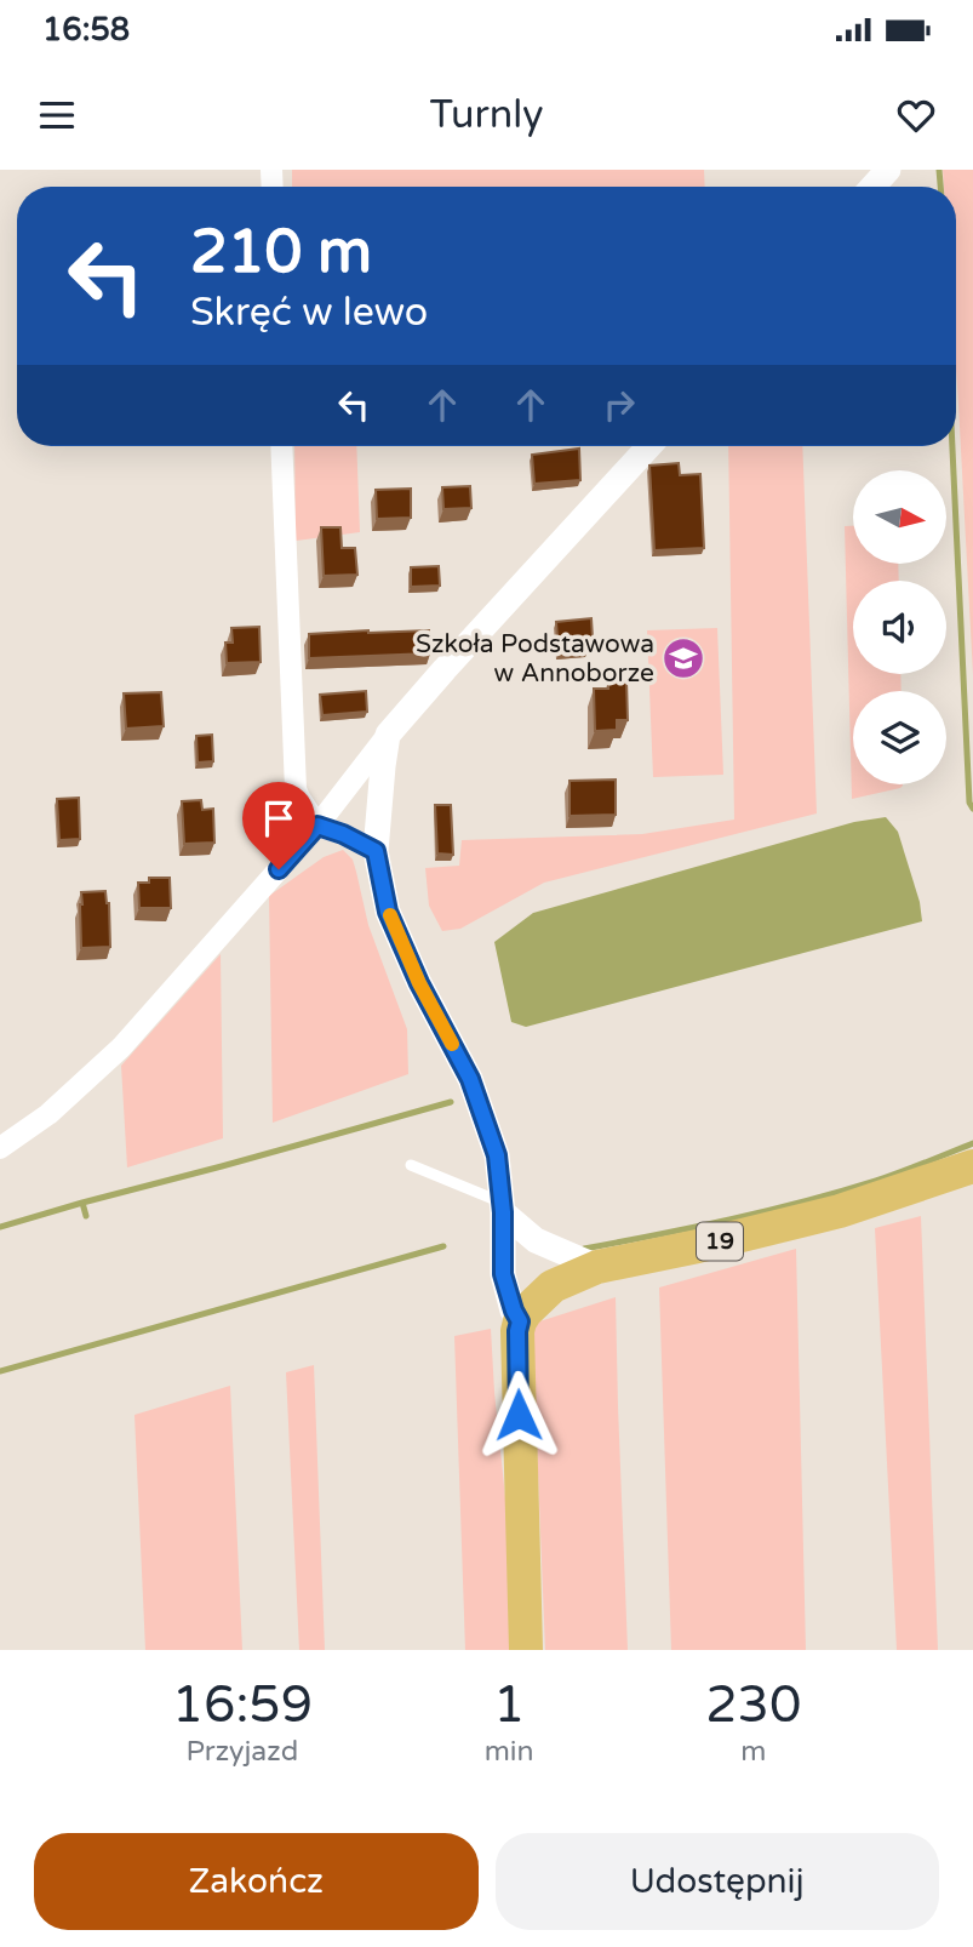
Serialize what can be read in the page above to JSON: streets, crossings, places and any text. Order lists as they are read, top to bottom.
{
  "streets": {
    "highway": ["19"]
  },
  "places": {
    "school or university": ["Szkoła Podstawowa w Annoborze"]
  },
  "north": "right",
  "page": {
    "status": "16:58",
    "header": "Turnly",
    "turn": ["210 m", "Skręć w lewo"],
    "eta": [
      "16:59",
      "Przyjazd",
      "1",
      "min",
      "230",
      "m"
    ],
    "buttons": ["Zakończ", "Udostępnij"]
  }
}
